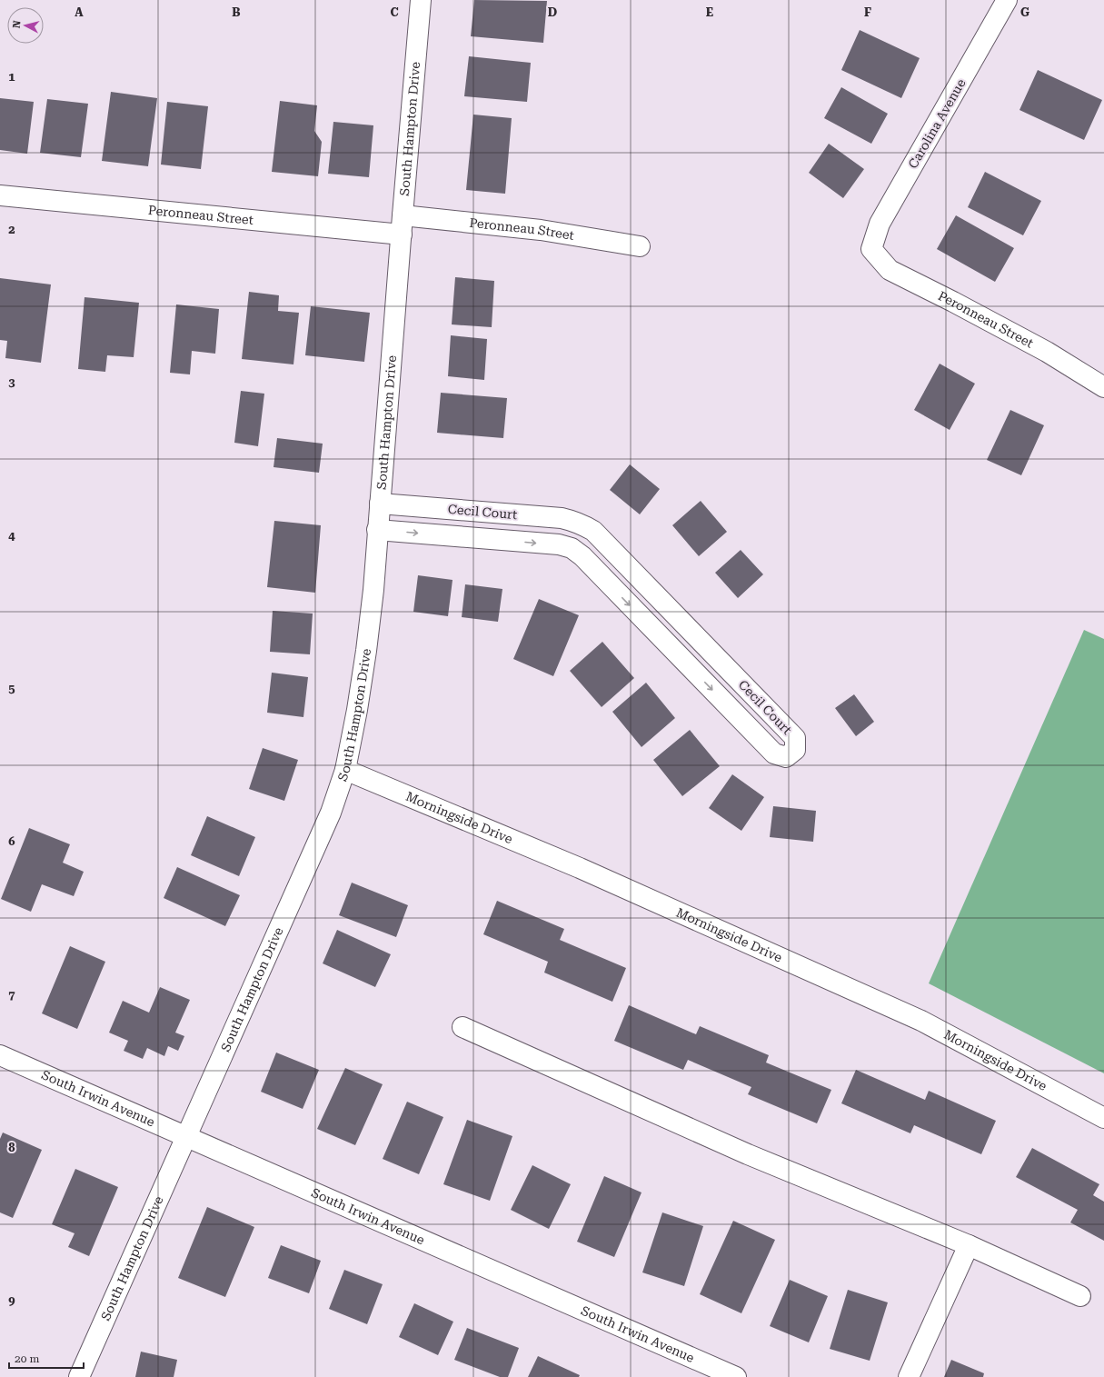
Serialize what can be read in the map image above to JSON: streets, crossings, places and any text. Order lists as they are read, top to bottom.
{
  "streets": {
    "street": [
      "Carolina Avenue",
      "South Hampton Drive",
      "Peronneau Street",
      "Cecil Court",
      "Morningside Drive",
      "South Irwin Avenue"
    ]
  },
  "crossings": [
    ["Carolina Avenue", "Peronneau Street"],
    ["South Hampton Drive", "Peronneau Street"],
    ["South Hampton Drive", "Cecil Court"],
    ["South Hampton Drive", "Morningside Drive"],
    ["South Hampton Drive", "South Irwin Avenue"]
  ],
  "scale_bar": "20 m",
  "north": "left",
  "grid": {
    "columns": [
      "A",
      "B",
      "C",
      "D",
      "E",
      "F",
      "G"
    ],
    "rows": [
      "1",
      "2",
      "3",
      "4",
      "5",
      "6",
      "7",
      "8",
      "9"
    ]
  }
}
